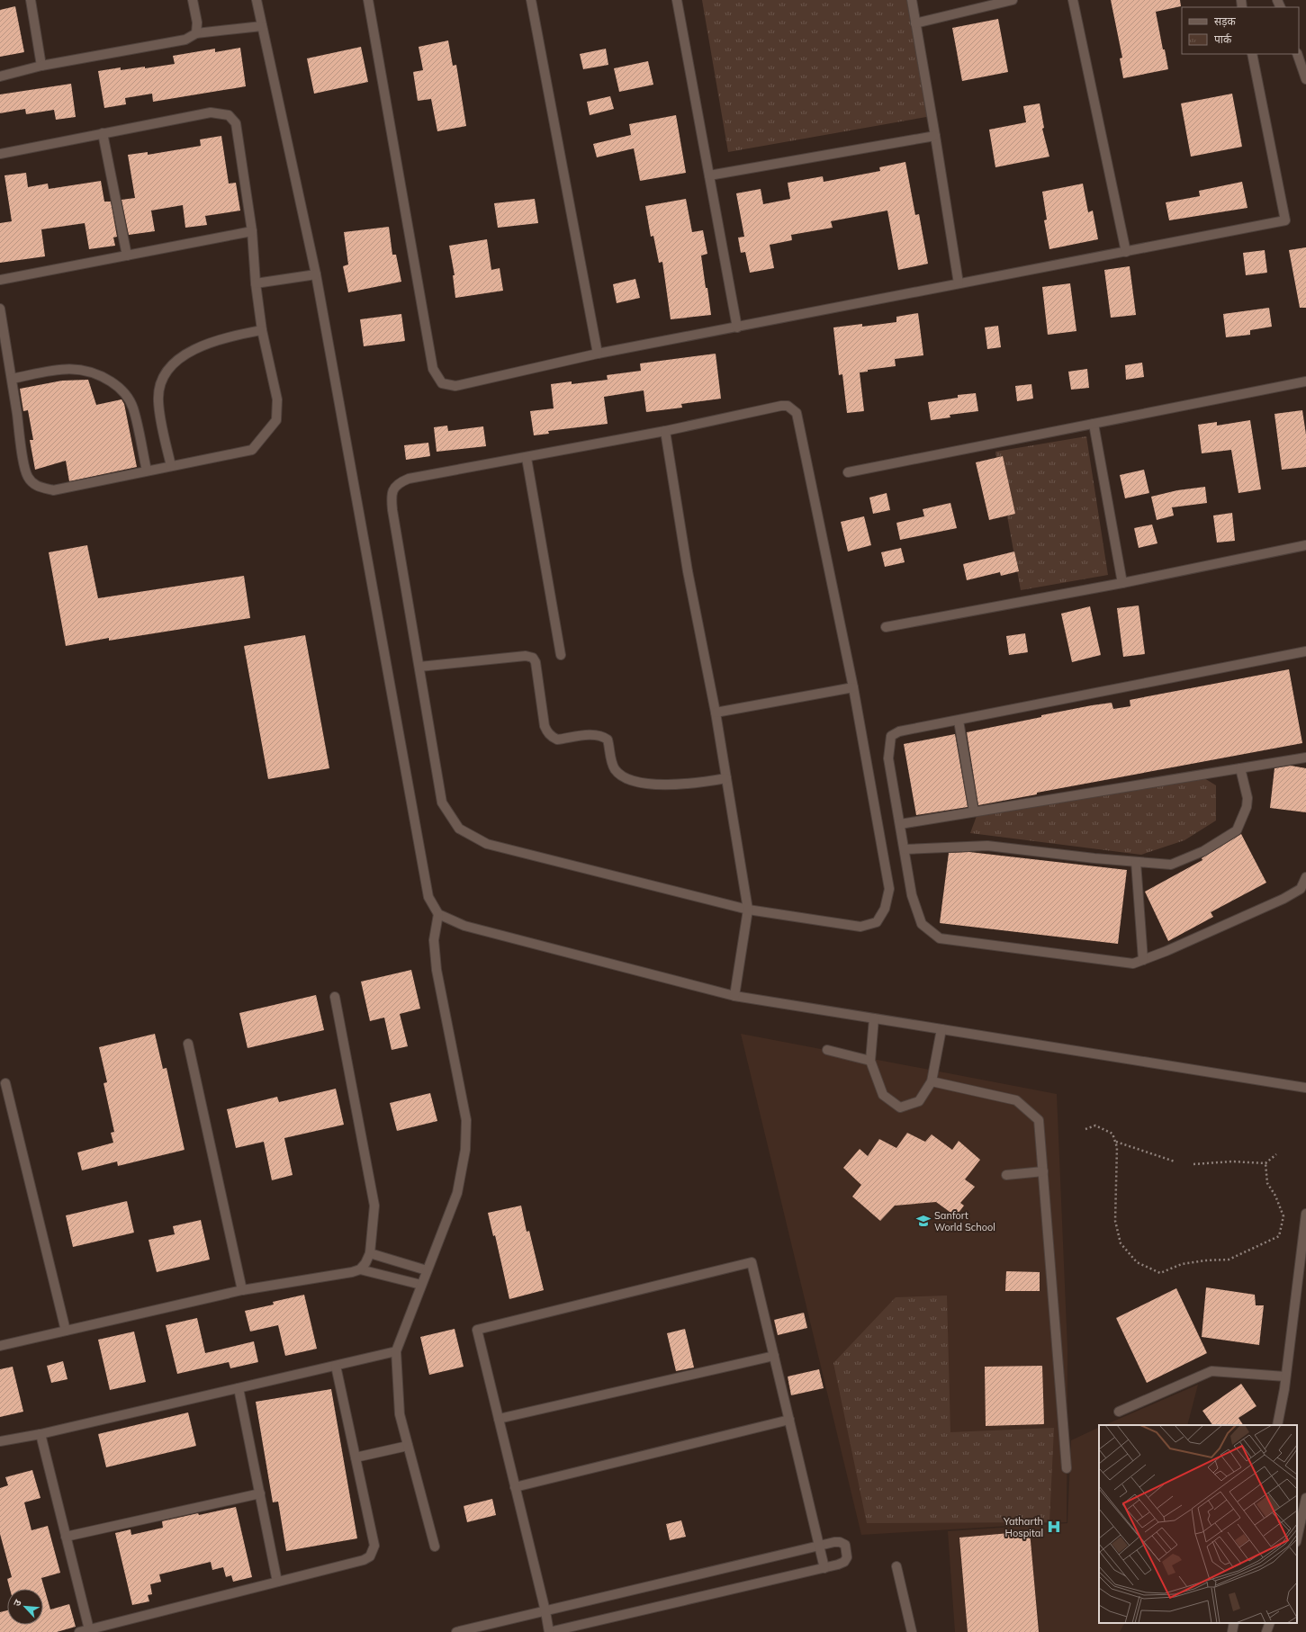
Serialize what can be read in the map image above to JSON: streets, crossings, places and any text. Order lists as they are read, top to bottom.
{
  "places": {
    "school or university": ["Sanfort World School"],
    "hospital": ["Yatharth Hospital"]
  },
  "legend": ["सड़क", "पार्क"],
  "north": "top left"
}
